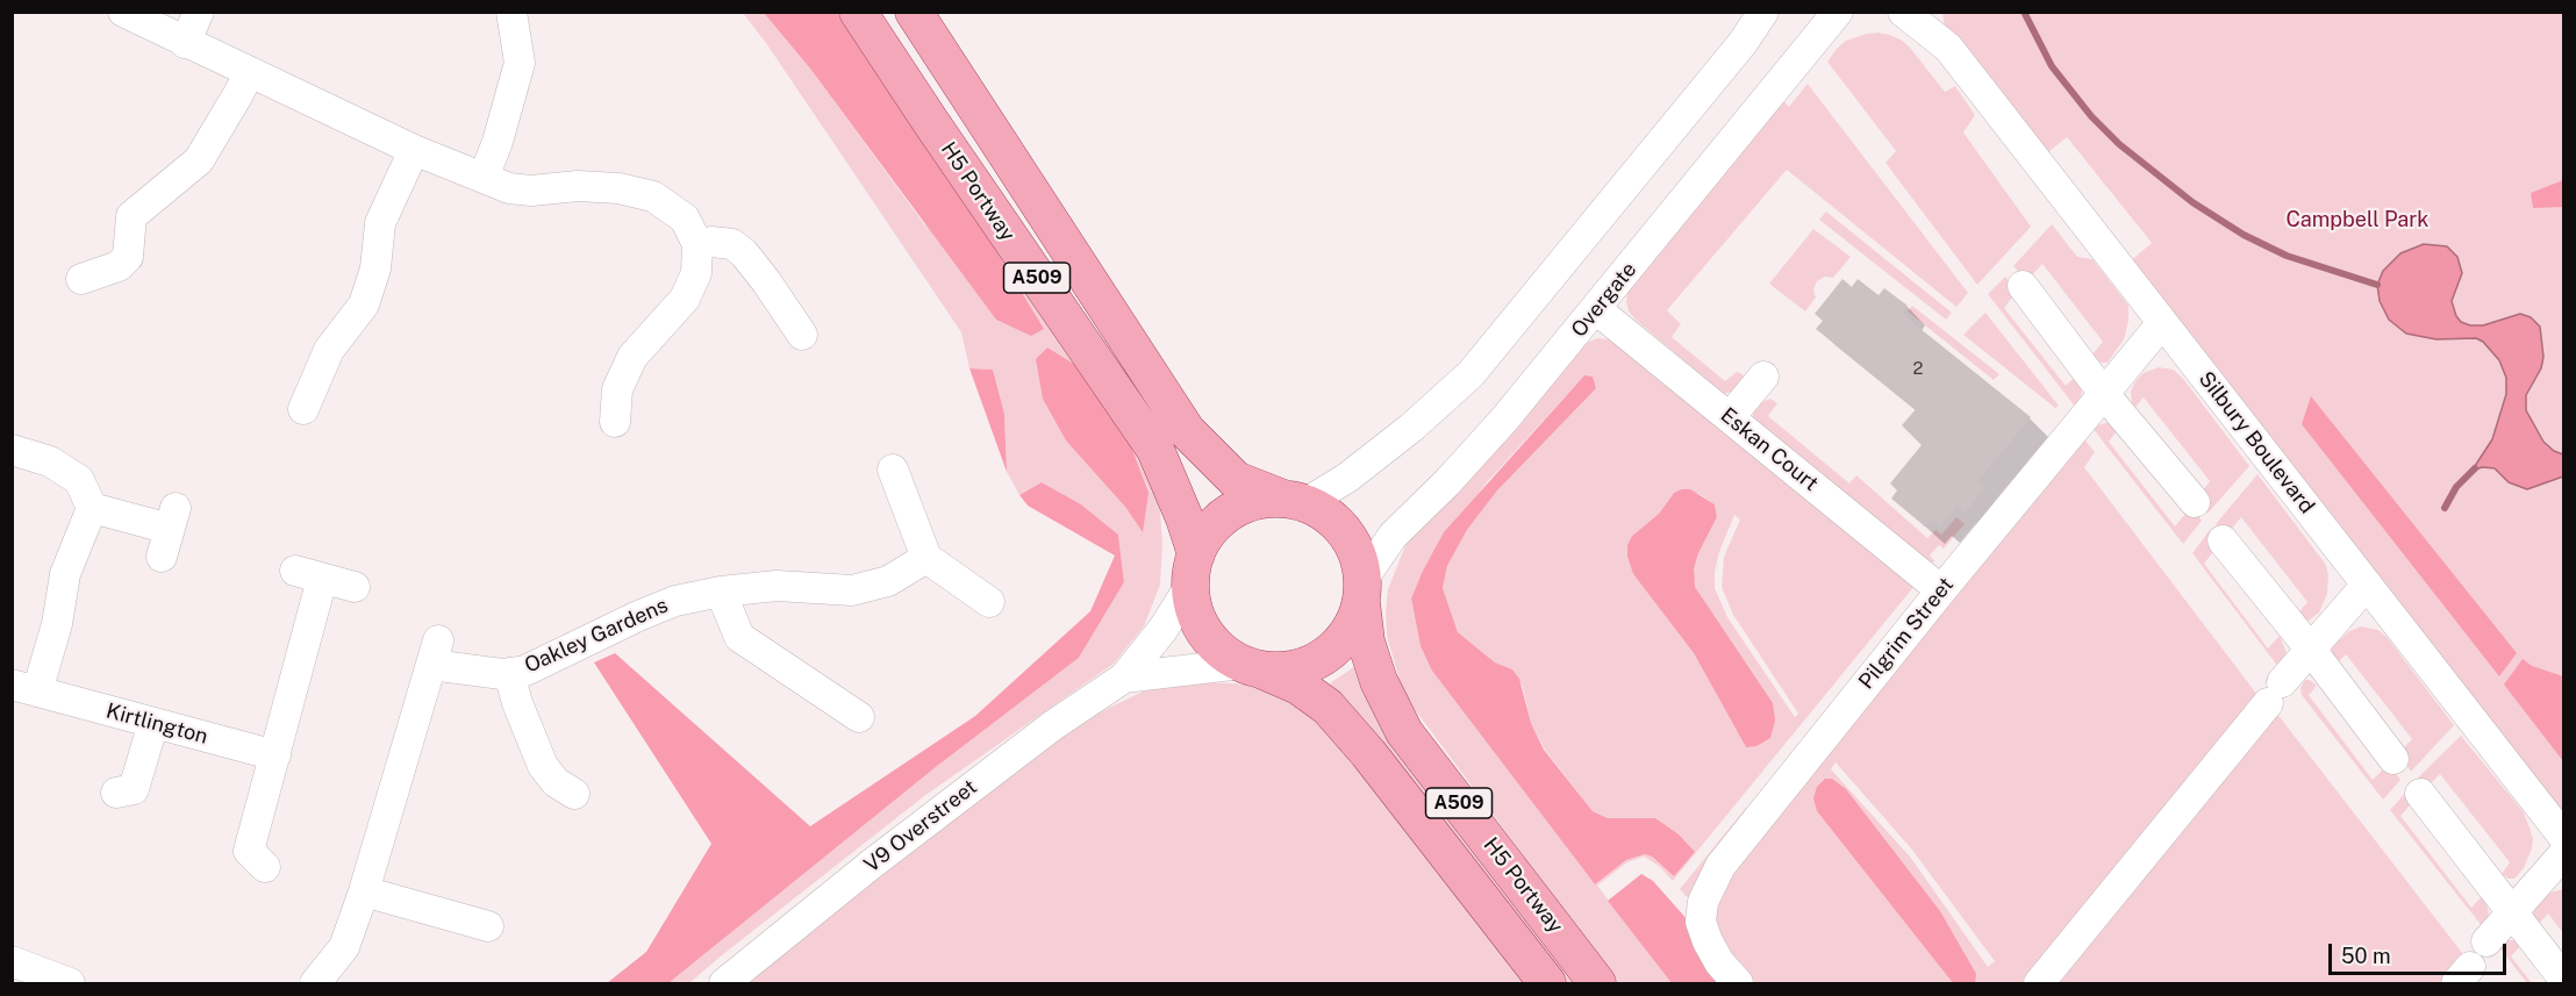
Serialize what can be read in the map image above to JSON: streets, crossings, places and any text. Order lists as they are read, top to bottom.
{
  "streets": {
    "main road": ["H5 Portway", "A509"],
    "street": [
      "Overgate",
      "Silbury Boulevard",
      "Eskan Court",
      "Pilgrim Street",
      "Oakley Gardens",
      "Kirtlington",
      "V9 Overstreet"
    ]
  },
  "crossings": [
    ["H5 Portway", "A509"],
    ["H5 Portway", "Overgate"],
    ["H5 Portway", "V9 Overstreet"],
    ["A509", "Overgate"],
    ["A509", "V9 Overstreet"],
    ["Overgate", "Eskan Court"],
    ["Overgate", "V9 Overstreet"],
    ["Silbury Boulevard", "Pilgrim Street"],
    ["Eskan Court", "Pilgrim Street"]
  ],
  "parks": ["Campbell Park"],
  "house_numbers": ["2"],
  "scale_bar": "50 m"
}
